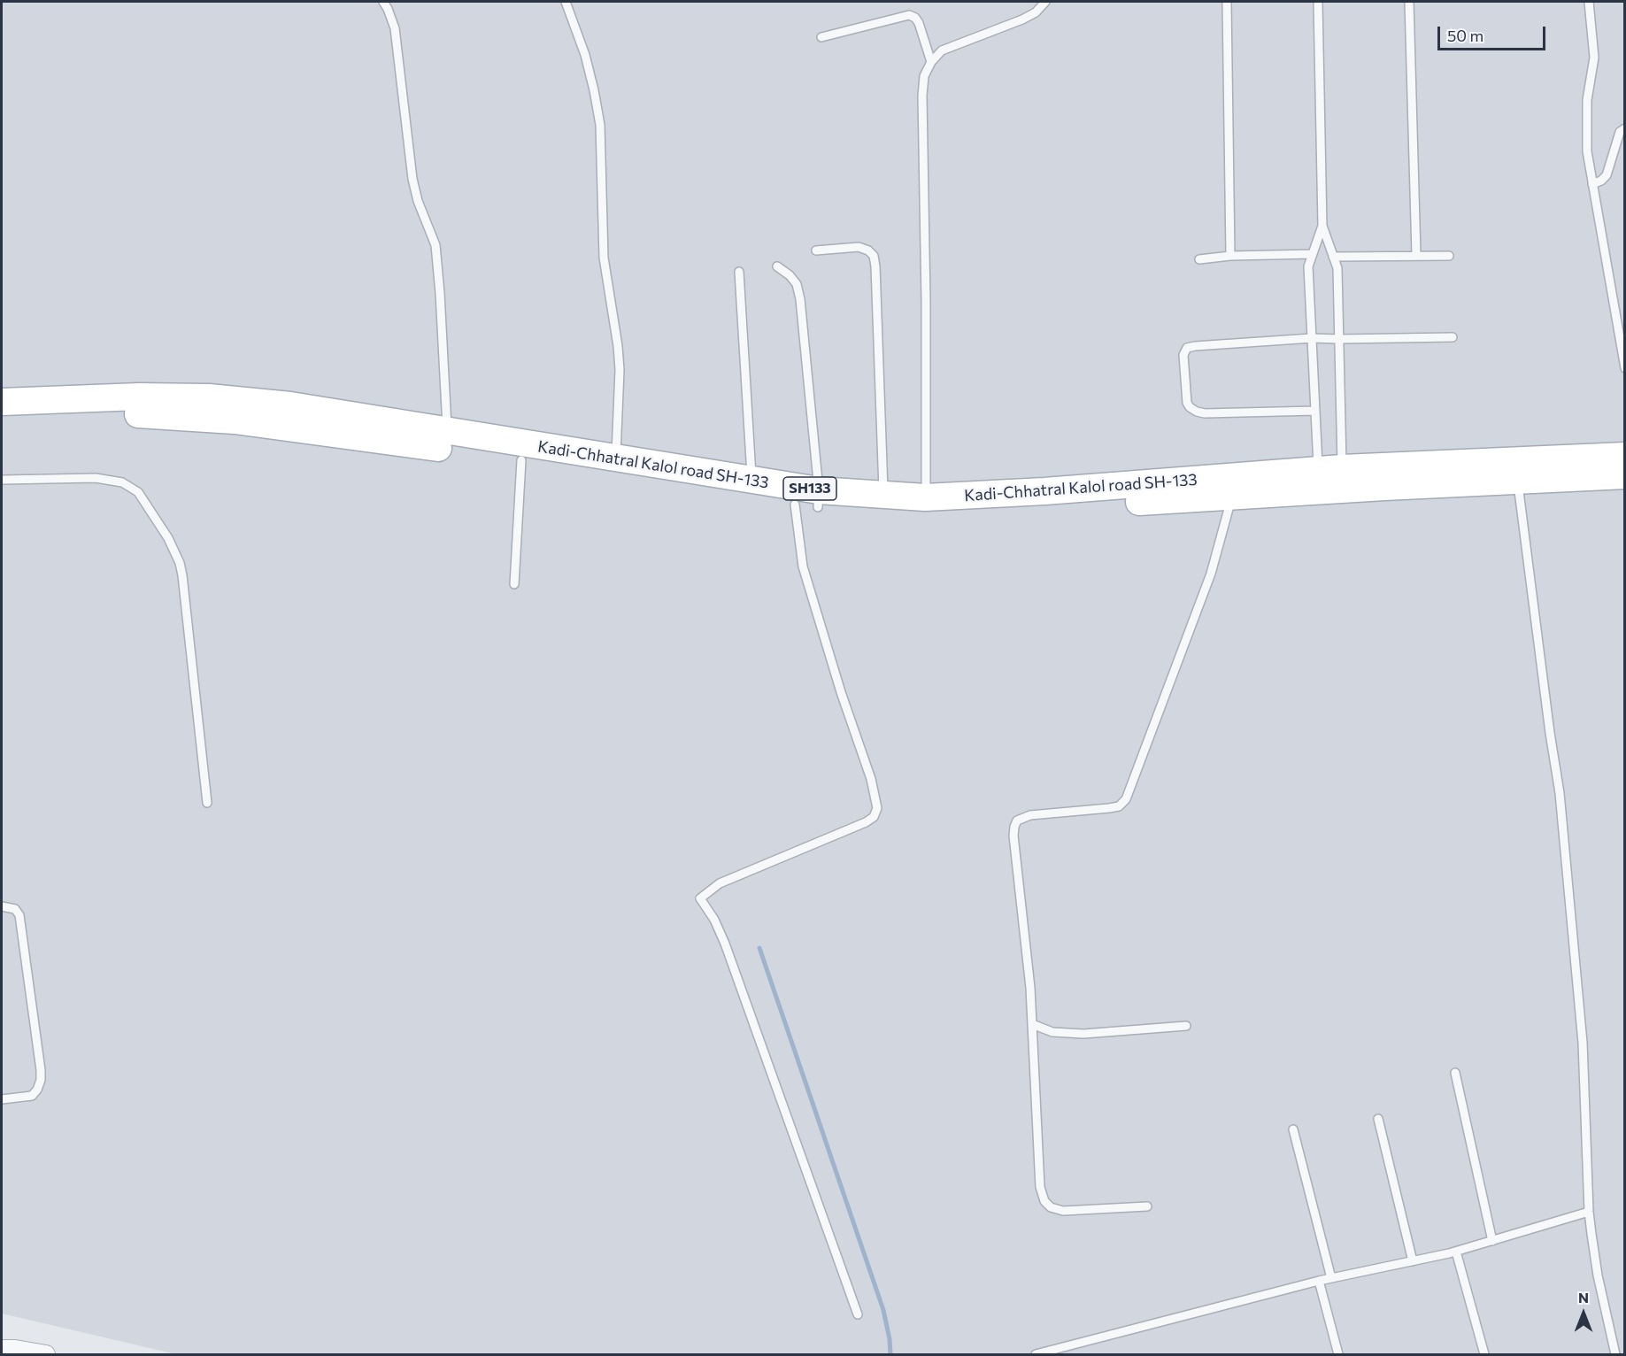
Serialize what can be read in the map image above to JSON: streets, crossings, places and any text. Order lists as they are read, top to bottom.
{
  "streets": {
    "main road": ["Kadi-Chhatral Kalol road SH-133", "SH133"]
  },
  "scale_bar": "50 m",
  "north": "top"
}
